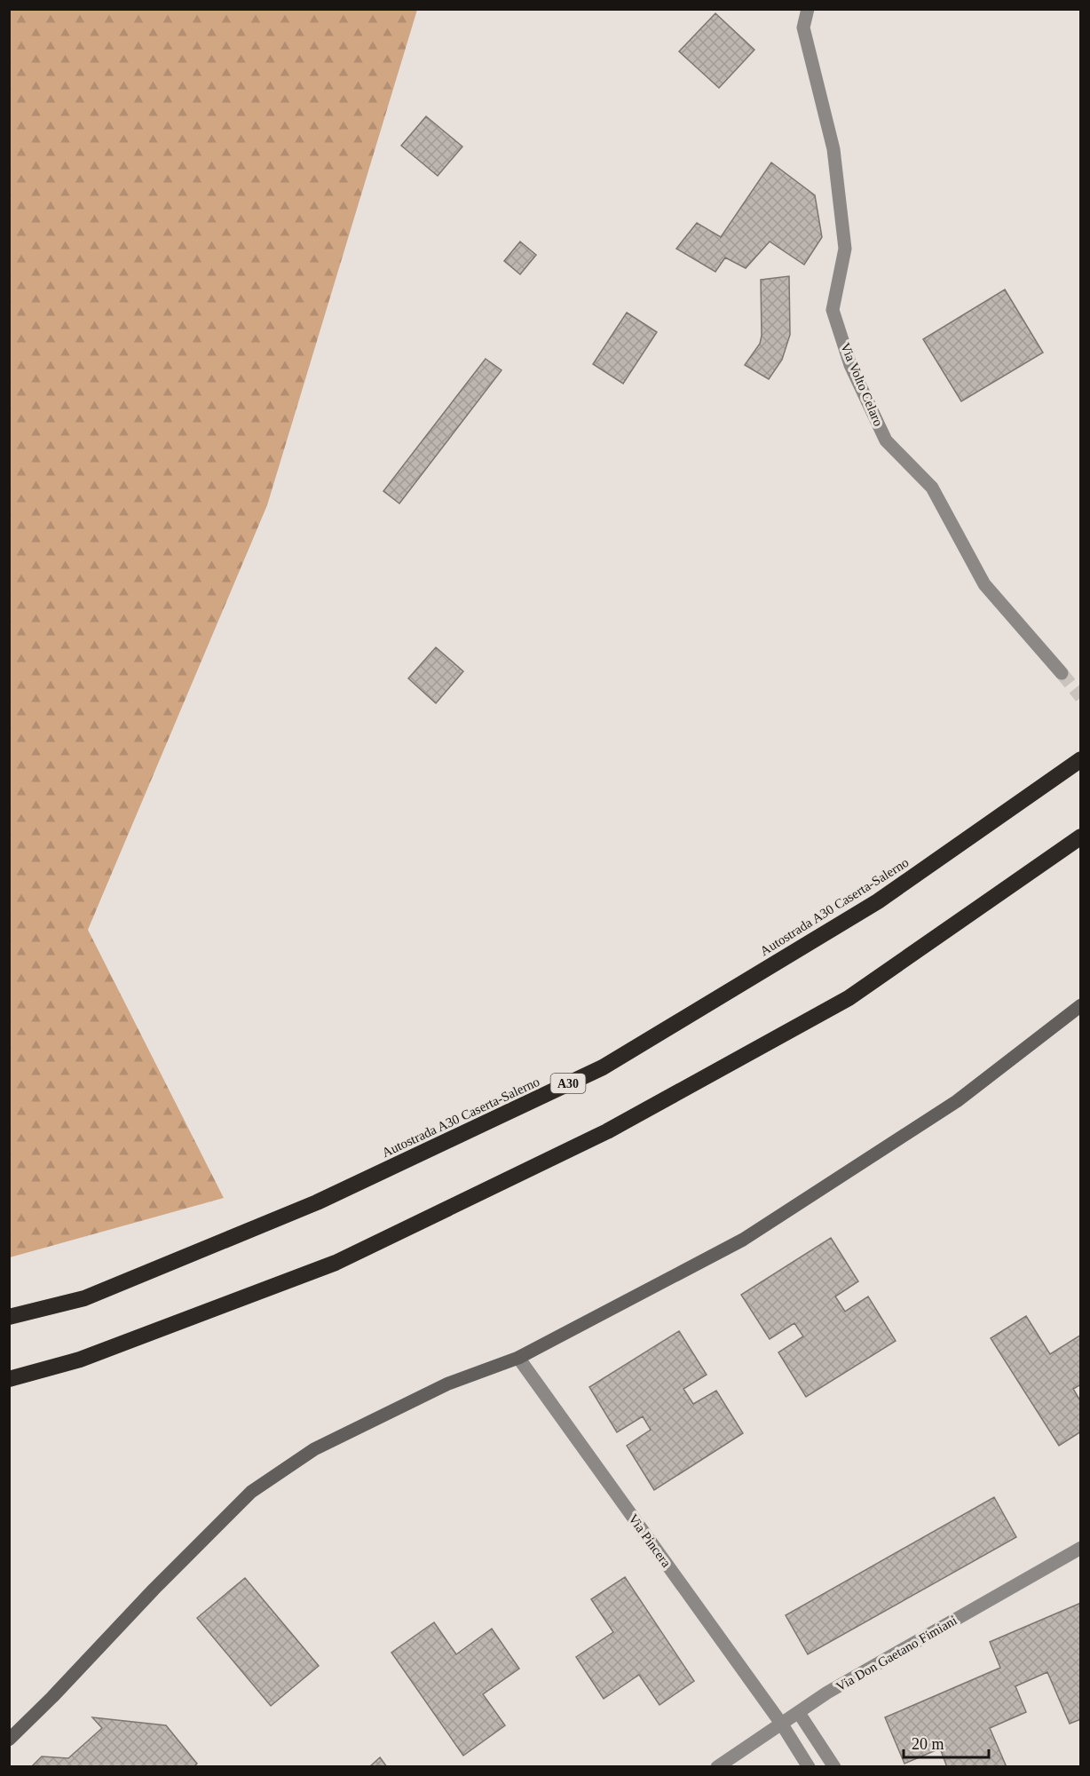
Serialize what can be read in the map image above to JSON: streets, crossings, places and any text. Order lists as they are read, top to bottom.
{
  "streets": {
    "highway": ["Autostrada A30 Caserta-Salerno", "A30"],
    "street": ["Via Volto Celaro", "Via Pincera", "Via Don Gaetano Fimiani"]
  },
  "crossings": [
    ["Via Pincera", "Via Don Gaetano Fimiani"]
  ],
  "scale_bar": "20 m"
}
